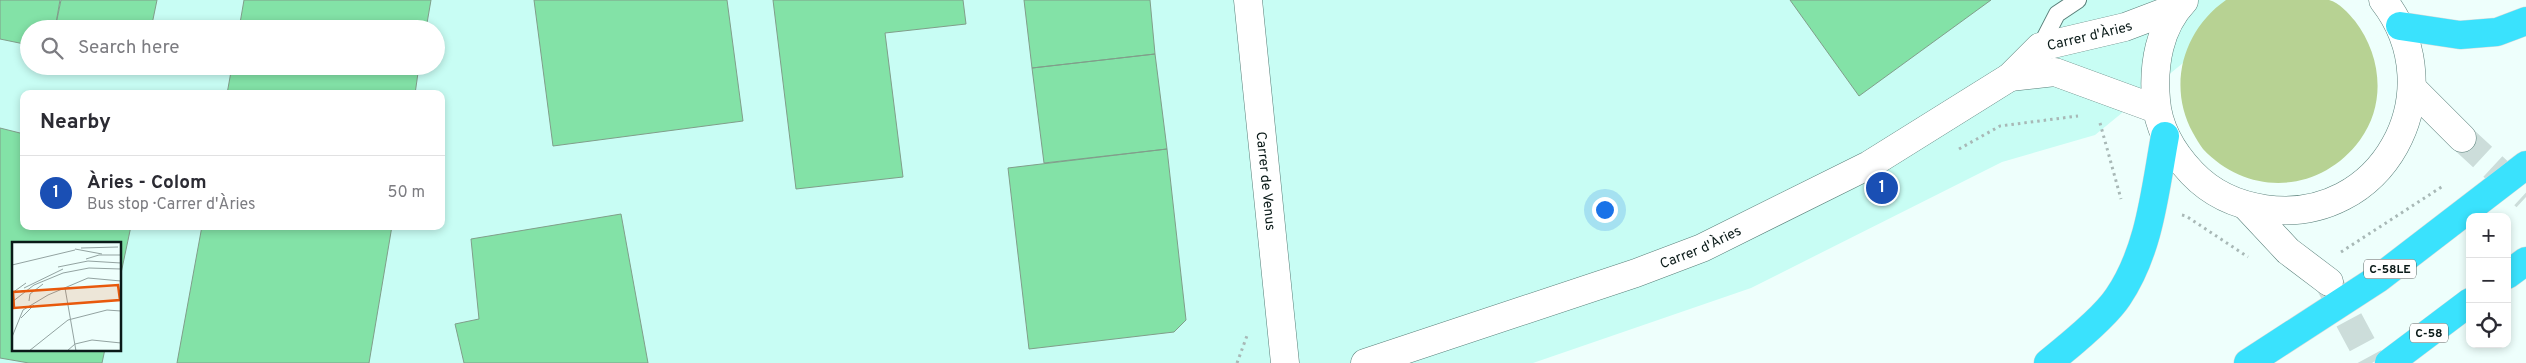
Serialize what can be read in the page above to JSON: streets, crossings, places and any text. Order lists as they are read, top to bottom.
{
  "streets": {
    "highway": ["C-58LE", "C-58"],
    "street": ["Carrer d'Àries", "Carrer de Venus"]
  },
  "page": {
    "search": "Search here",
    "heading": "Nearby",
    "list": [
      {
        "mark": "1",
        "name": "Àries - Colom",
        "note": "Bus stop · Carrer d'Àries",
        "value": "50 m"
      }
    ],
    "pins": "1",
    "map_buttons": ["+", "−"]
  }
}
